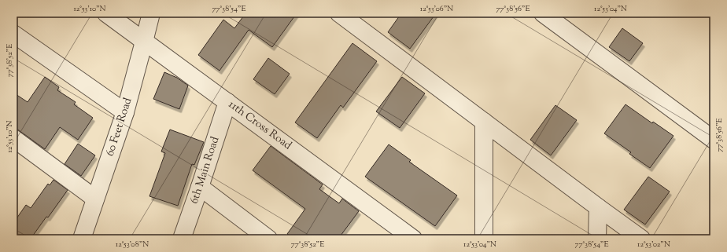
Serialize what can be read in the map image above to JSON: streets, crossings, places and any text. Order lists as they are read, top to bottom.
{
  "streets": {
    "street": ["11th Cross Road", "60 Feet Road", "6th Main Road"]
  },
  "crossings": [
    ["11th Cross Road", "60 Feet Road"],
    ["11th Cross Road", "6th Main Road"]
  ],
  "coordinates": [
    "12°53'10\"N",
    "77°38'54\"E",
    "12°53'06\"N",
    "77°38'56\"E",
    "12°53'04\"N",
    "77°38'52\"E",
    "12°53'08\"N",
    "12°53'02\"N"
  ]
}
